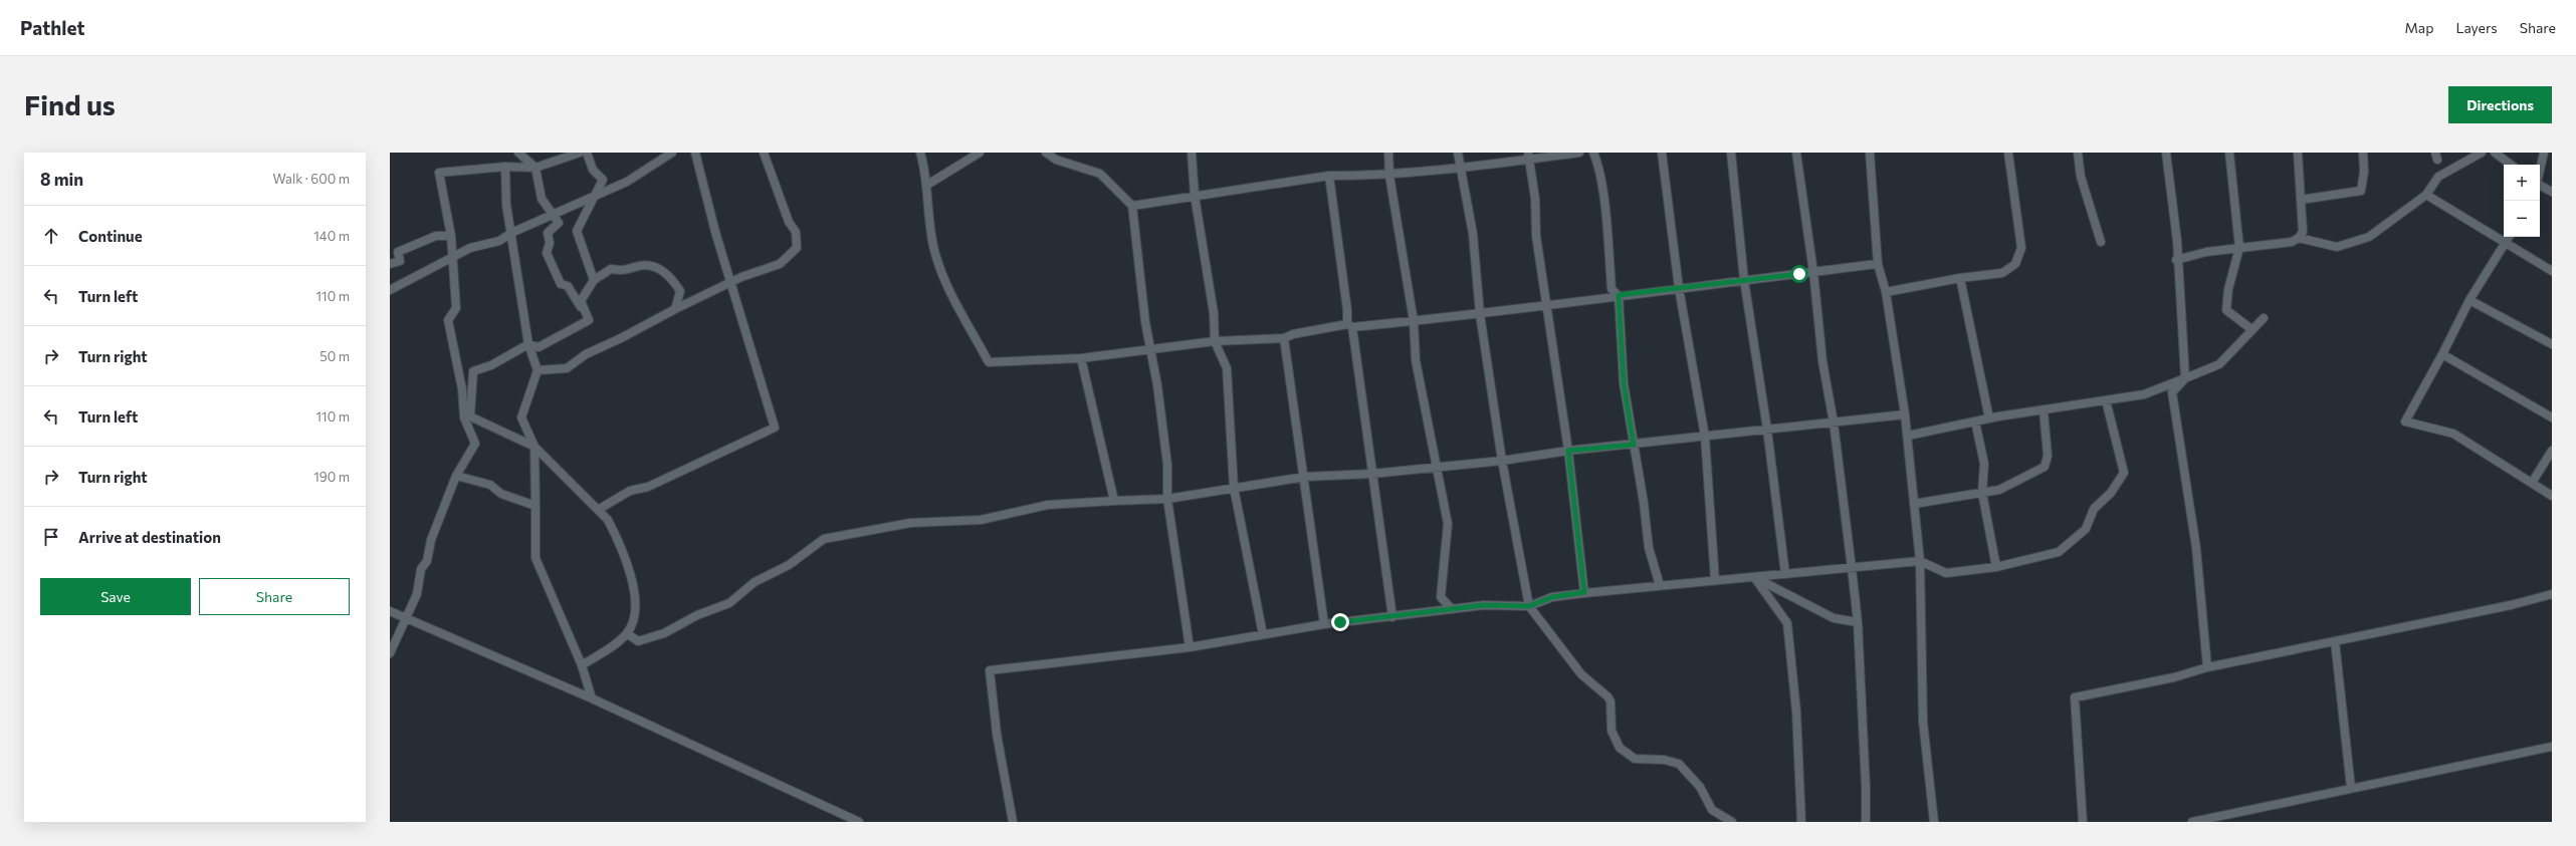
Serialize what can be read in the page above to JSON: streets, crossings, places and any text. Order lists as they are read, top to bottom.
{
  "page": {
    "header": "Pathlet",
    "nav": ["Map", "Layers", "Share"],
    "buttons": [
      "Directions",
      ["Save", "Share"]
    ],
    "title": "Find us",
    "heading": ["8 min", "Walk · 600 m"],
    "map_buttons": ["+", "−"],
    "list": [
      ["Continue", "140 m"],
      ["Turn left", "110 m"],
      ["Turn right", "50 m"],
      ["Turn left", "110 m"],
      ["Turn right", "190 m"],
      "Arrive at destination"
    ]
  }
}
